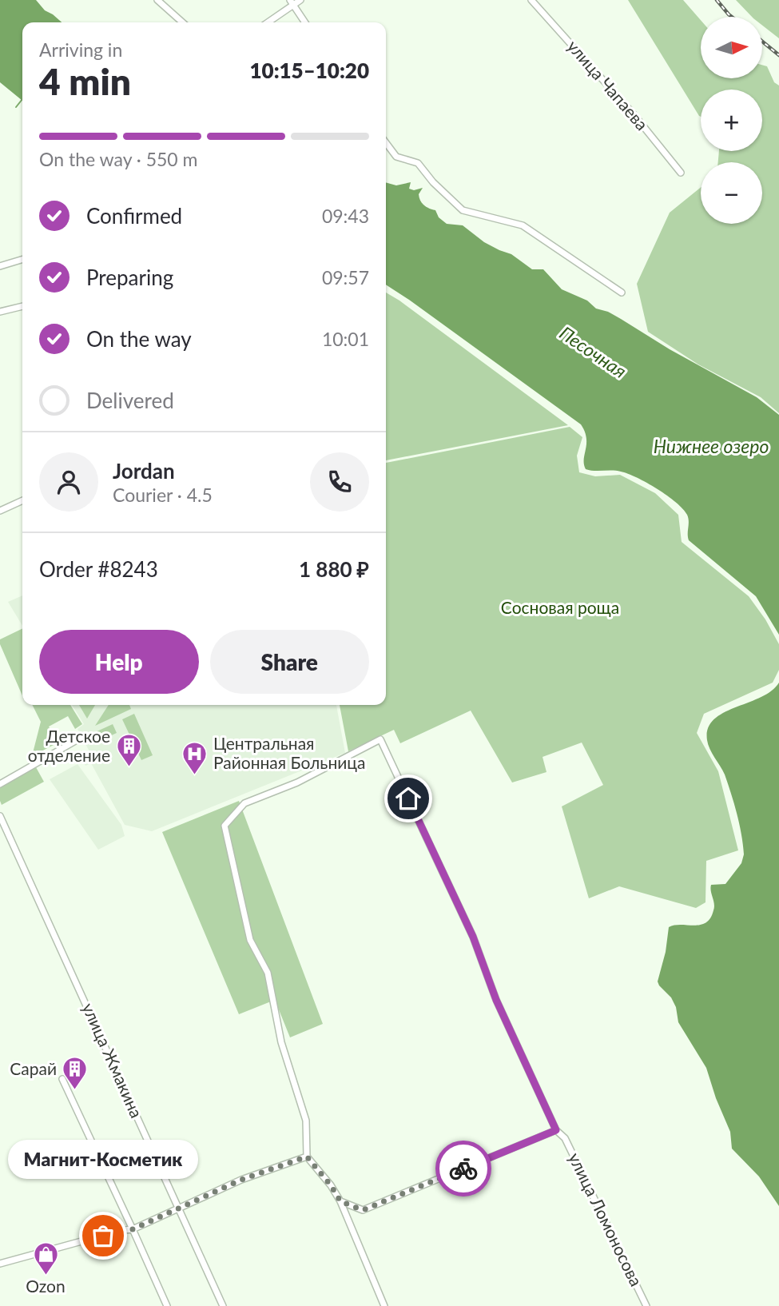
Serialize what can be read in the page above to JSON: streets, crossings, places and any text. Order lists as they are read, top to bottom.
{
  "streets": {
    "street": ["улица Чапаева", "улица Жмакина", "улица Ломоносова"]
  },
  "water": ["Песочная", "Нижнее озеро"],
  "parks": ["Сосновая роща"],
  "places": {
    "building": ["Детское отделение", "Сарай"],
    "hospital": ["Центральная Районная Больница"],
    "other": ["Магнит-Косметик"],
    "shop": ["Ozon"]
  },
  "north": "right",
  "page": {
    "map_buttons": ["+", "−"],
    "heading": ["4 min", "Arriving in", "10:15–10:20"],
    "panel": [
      "Jordan",
      "Courier · 4.5",
      "Order #8243",
      "1 880 ₽"
    ],
    "bar": "On the way · 550 m",
    "list": [
      ["Confirmed", "09:43"],
      ["Preparing", "09:57"],
      ["On the way", "10:01"],
      "Delivered"
    ],
    "buttons": ["Help", "Share"],
    "bubble": "Магнит-Косметик"
  }
}
